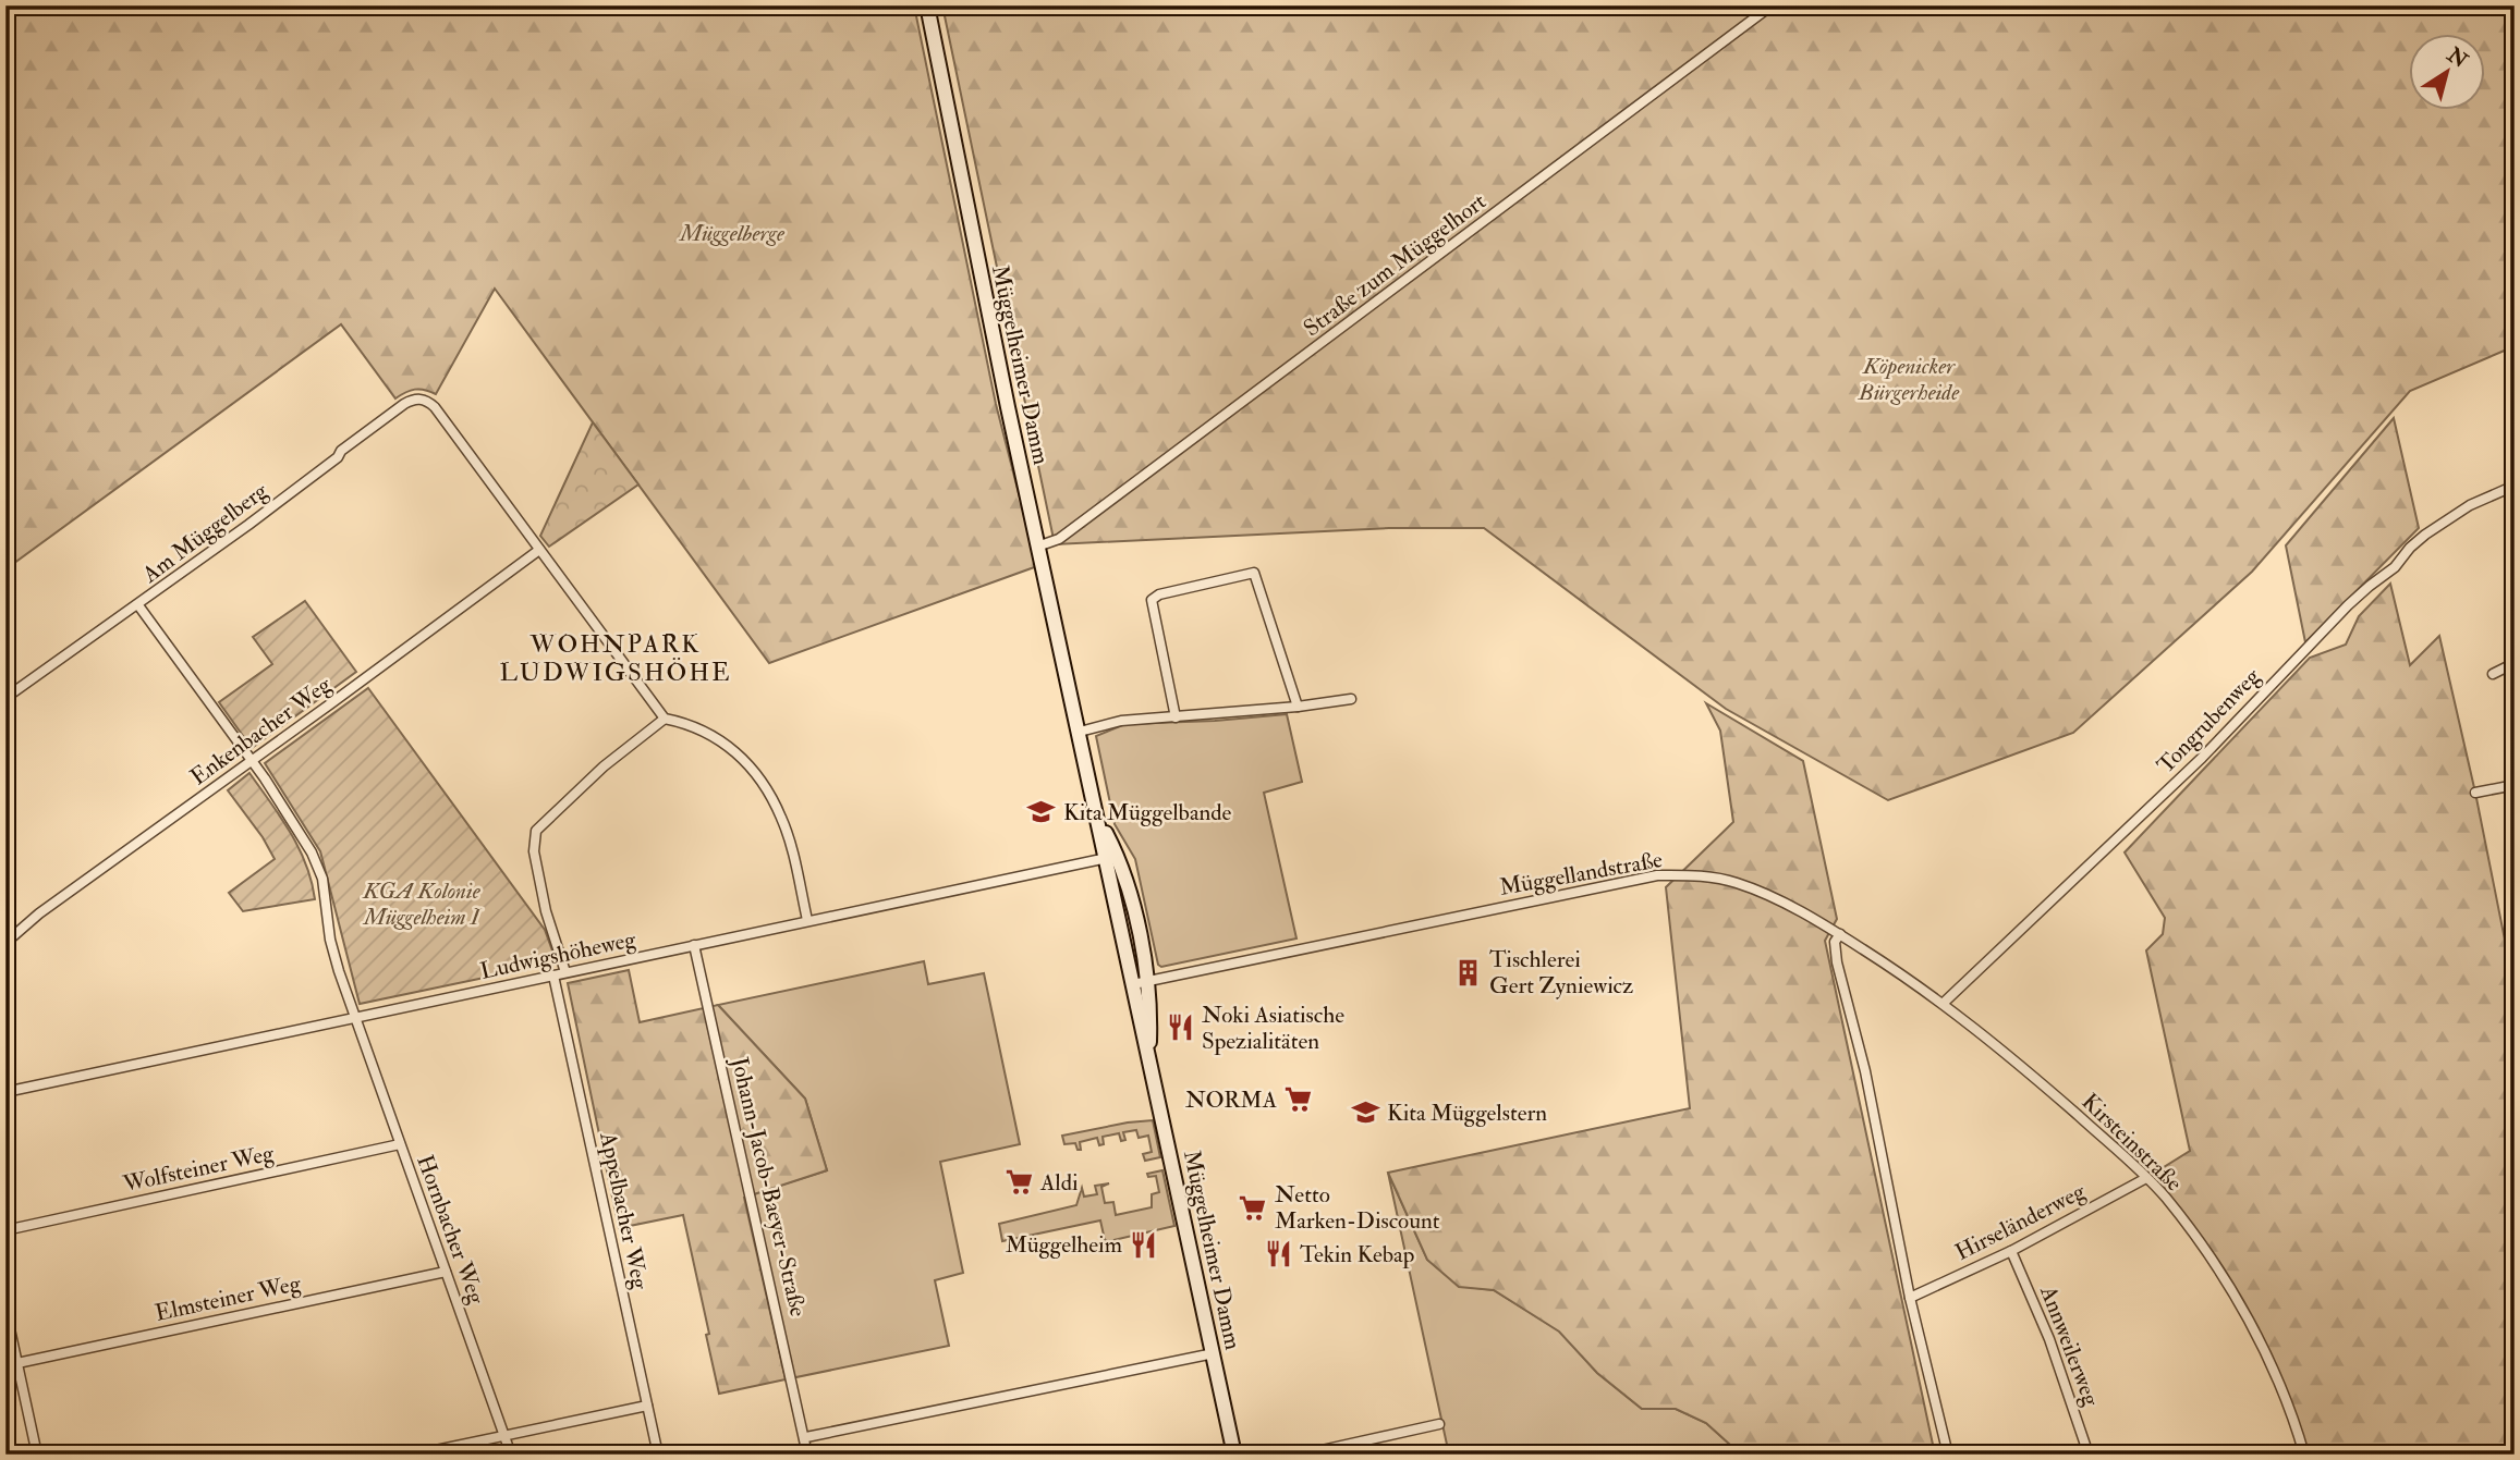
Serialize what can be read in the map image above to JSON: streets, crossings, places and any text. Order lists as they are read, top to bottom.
{
  "streets": {
    "main road": ["Müggelheimer Damm"],
    "street": [
      "Straße zum Müggelhort",
      "Am Müggelberg",
      "Tongrubenweg",
      "Enkenbacher Weg",
      "Müggellandstraße",
      "Ludwigshöheweg",
      "Kirsteinstraße",
      "Wolfsteiner Weg",
      "Johann-Jacob-Baeyer-Straße",
      "Appelbacher Weg",
      "Hirseländerweg",
      "Hornbacher Weg",
      "Elmsteiner Weg",
      "Annweilerweg"
    ]
  },
  "crossings": [
    ["Straße zum Müggelhort", "Müggelheimer Damm"],
    ["Müggelheimer Damm", "Müggellandstraße"],
    ["Müggelheimer Damm", "Ludwigshöheweg"],
    ["Am Müggelberg", "Enkenbacher Weg"],
    ["Am Müggelberg", "Hornbacher Weg"],
    ["Tongrubenweg", "Kirsteinstraße"],
    ["Enkenbacher Weg", "Hornbacher Weg"],
    ["Müggellandstraße", "Kirsteinstraße"],
    ["Ludwigshöheweg", "Johann-Jacob-Baeyer-Straße"],
    ["Ludwigshöheweg", "Appelbacher Weg"],
    ["Ludwigshöheweg", "Hornbacher Weg"],
    ["Kirsteinstraße", "Hirseländerweg"],
    ["Wolfsteiner Weg", "Hornbacher Weg"],
    ["Hirseländerweg", "Annweilerweg"],
    ["Hornbacher Weg", "Elmsteiner Weg"]
  ],
  "districts": ["WOHNPARK LUDWIGSHÖHE"],
  "parks": ["Müggelberge", "Köpenicker Bürgerheide", "KGA Kolonie Müggelheim I"],
  "places": {
    "school or university": ["Kita Müggelbande", "Kita Müggelstern"],
    "building": ["Tischlerei Gert Zyniewicz"],
    "restaurant": ["Noki Asiatische Spezialitäten", "Müggelheim", "Tekin Kebap"],
    "supermarket": ["NORMA", "Aldi", "Netto Marken-Discount"]
  },
  "north": "top right"
}
